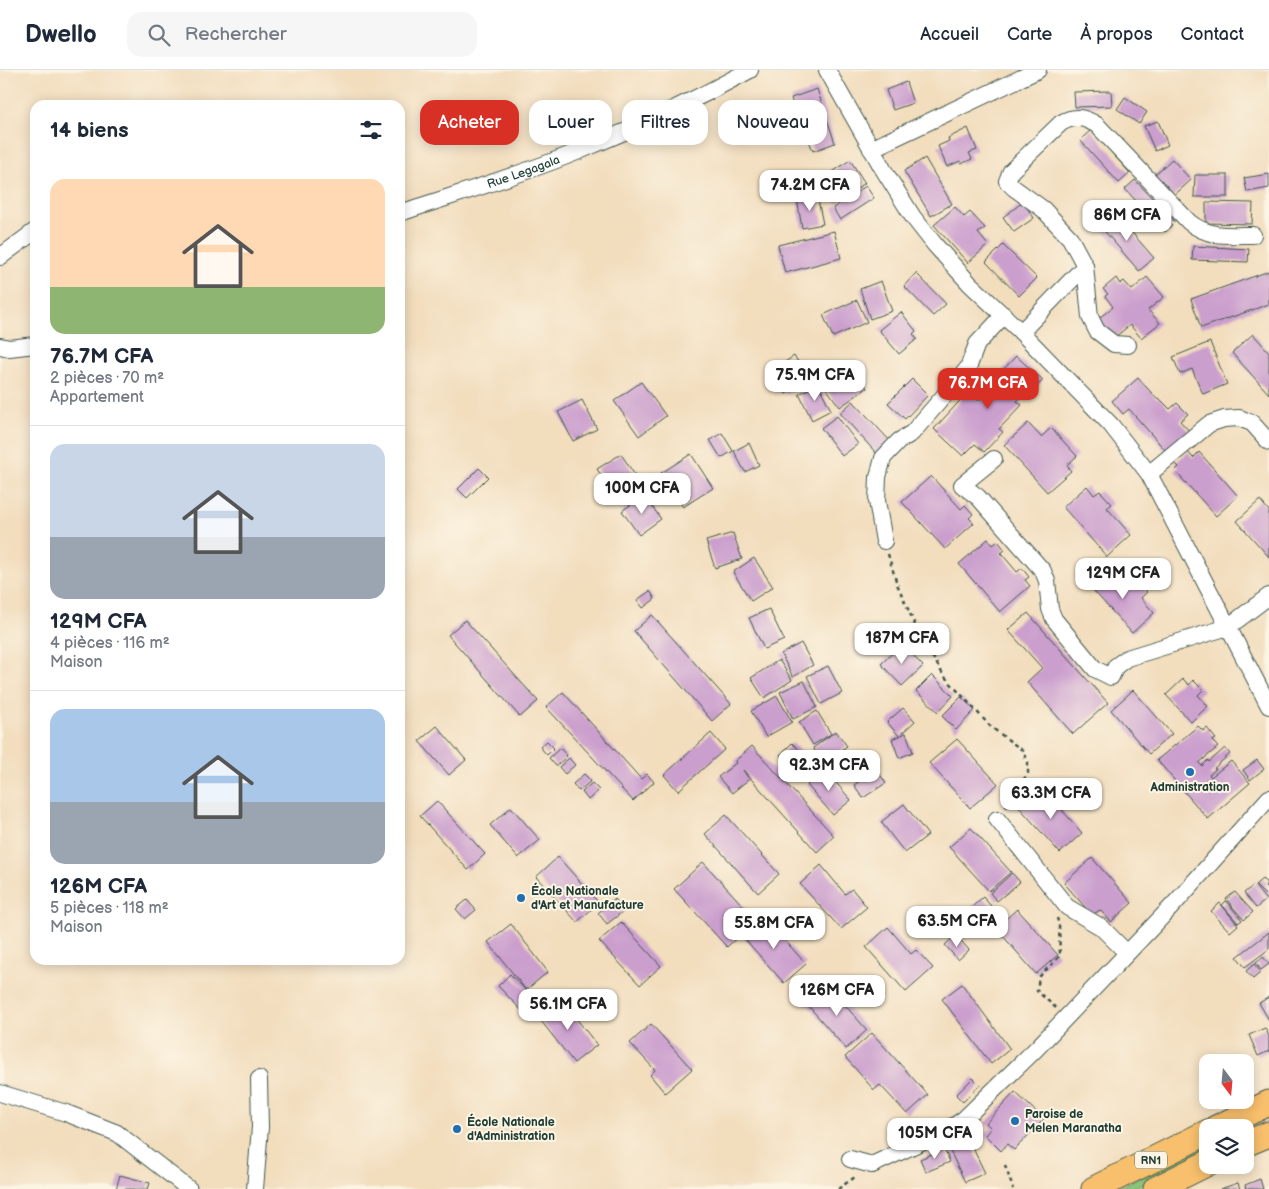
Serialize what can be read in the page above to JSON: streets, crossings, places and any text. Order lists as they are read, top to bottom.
{
  "streets": {
    "highway": ["RN1"],
    "street": ["Rue Legagala"]
  },
  "places": [
    "Administration",
    "École Nationale d'Art et Manufacture",
    "Paroise de Melen Maranatha",
    "École Nationale d'Administration"
  ],
  "north": "bottom",
  "page": {
    "header": "Dwello",
    "search": "Rechercher",
    "nav": [
      "Accueil",
      "Carte",
      "À propos",
      "Contact"
    ],
    "chip": [
      "Acheter",
      "Louer",
      "Filtres",
      "Nouveau"
    ],
    "heading": "14 biens",
    "list": [
      {
        "name": "76.7M CFA",
        "note": "2 pièces · 70 m² · Appartement"
      },
      {
        "name": "129M CFA",
        "note": "4 pièces · 116 m² · Maison"
      },
      {
        "name": "126M CFA",
        "note": "5 pièces · 118 m² · Maison"
      }
    ],
    "price": [
      "74.2M CFA",
      "86M CFA",
      "75.9M CFA",
      "76.7M CFA",
      "100M CFA",
      "129M CFA",
      "187M CFA",
      "92.3M CFA",
      "63.3M CFA",
      "63.5M CFA",
      "55.8M CFA",
      "126M CFA",
      "56.1M CFA",
      "105M CFA"
    ]
  }
}
